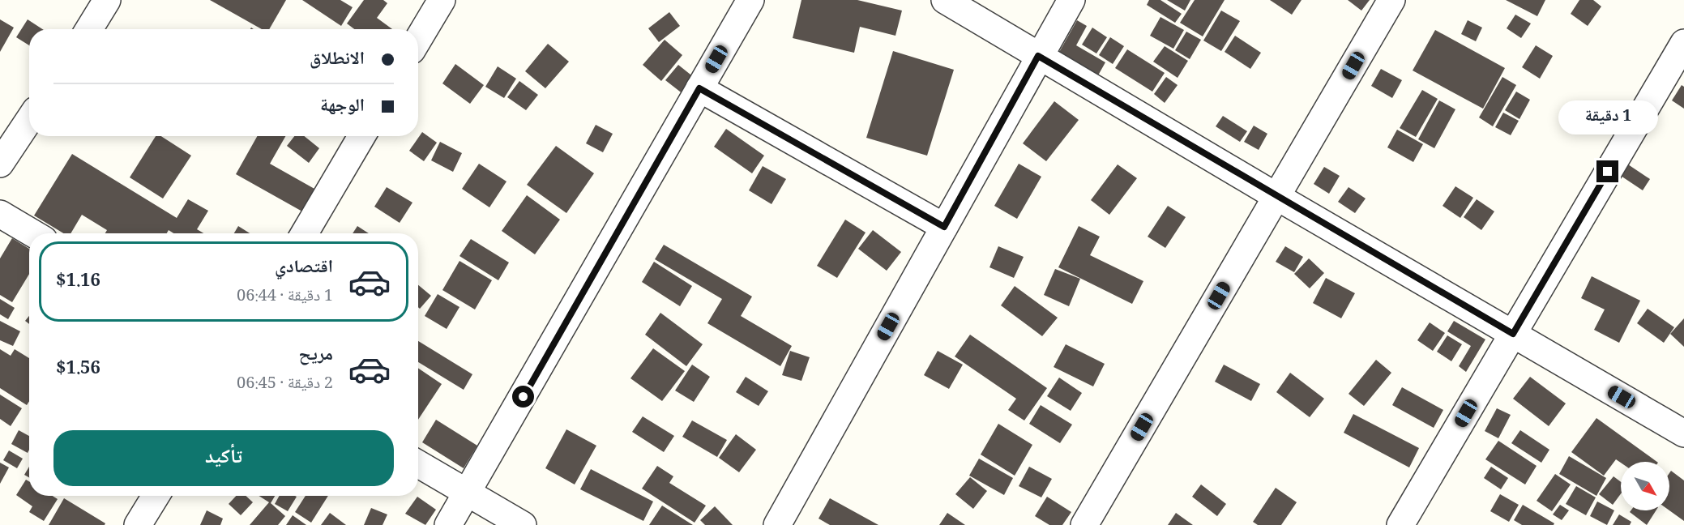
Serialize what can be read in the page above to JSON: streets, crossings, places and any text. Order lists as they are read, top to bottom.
{
  "north": "bottom right",
  "page": {
    "banner": ["الانطلاق", "الوجهة"],
    "bubble": "1 دقيقة",
    "list": [
      {
        "name": "اقتصادي",
        "note": "1 دقيقة · 06:44",
        "value": "$1.16"
      },
      {
        "name": "مريح",
        "note": "2 دقيقة · 06:45",
        "value": "$1.56"
      }
    ],
    "buttons": "تأكيد"
  }
}
